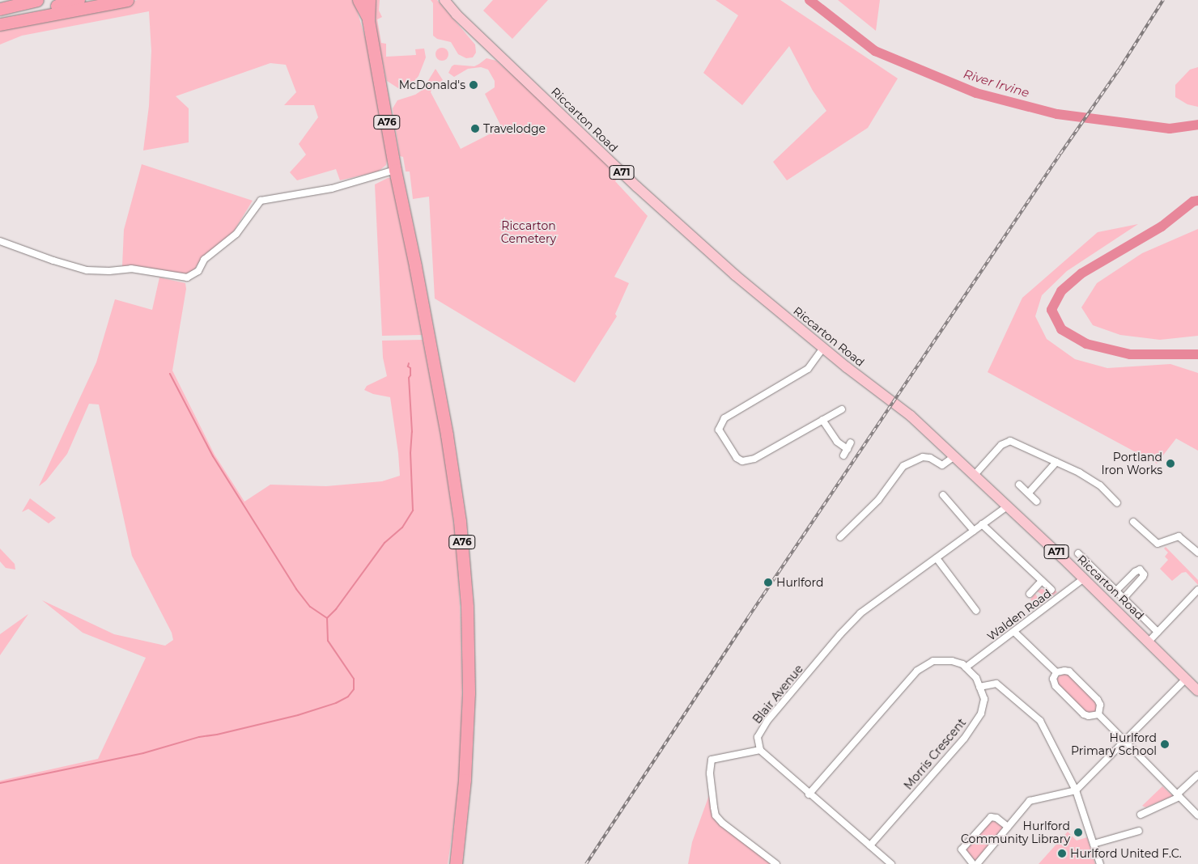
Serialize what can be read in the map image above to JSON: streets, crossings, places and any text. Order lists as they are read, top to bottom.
{
  "streets": {
    "highway": ["A76"],
    "main road": ["Riccarton Road", "A71"],
    "street": ["Walden Road", "Blair Avenue", "Morris Crescent"]
  },
  "crossings": [
    ["Riccarton Road", "Walden Road"],
    ["Riccarton Road", "Blair Avenue"],
    ["Walden Road", "Morris Crescent"]
  ],
  "water": ["River Irvine"],
  "parks": ["Riccarton Cemetery"],
  "places": [
    "McDonald's",
    "Travelodge",
    "Portland Iron Works",
    "Hurlford",
    "Hurlford Primary School",
    "Hurlford Community Library",
    "Hurlford United F.C."
  ]
}
